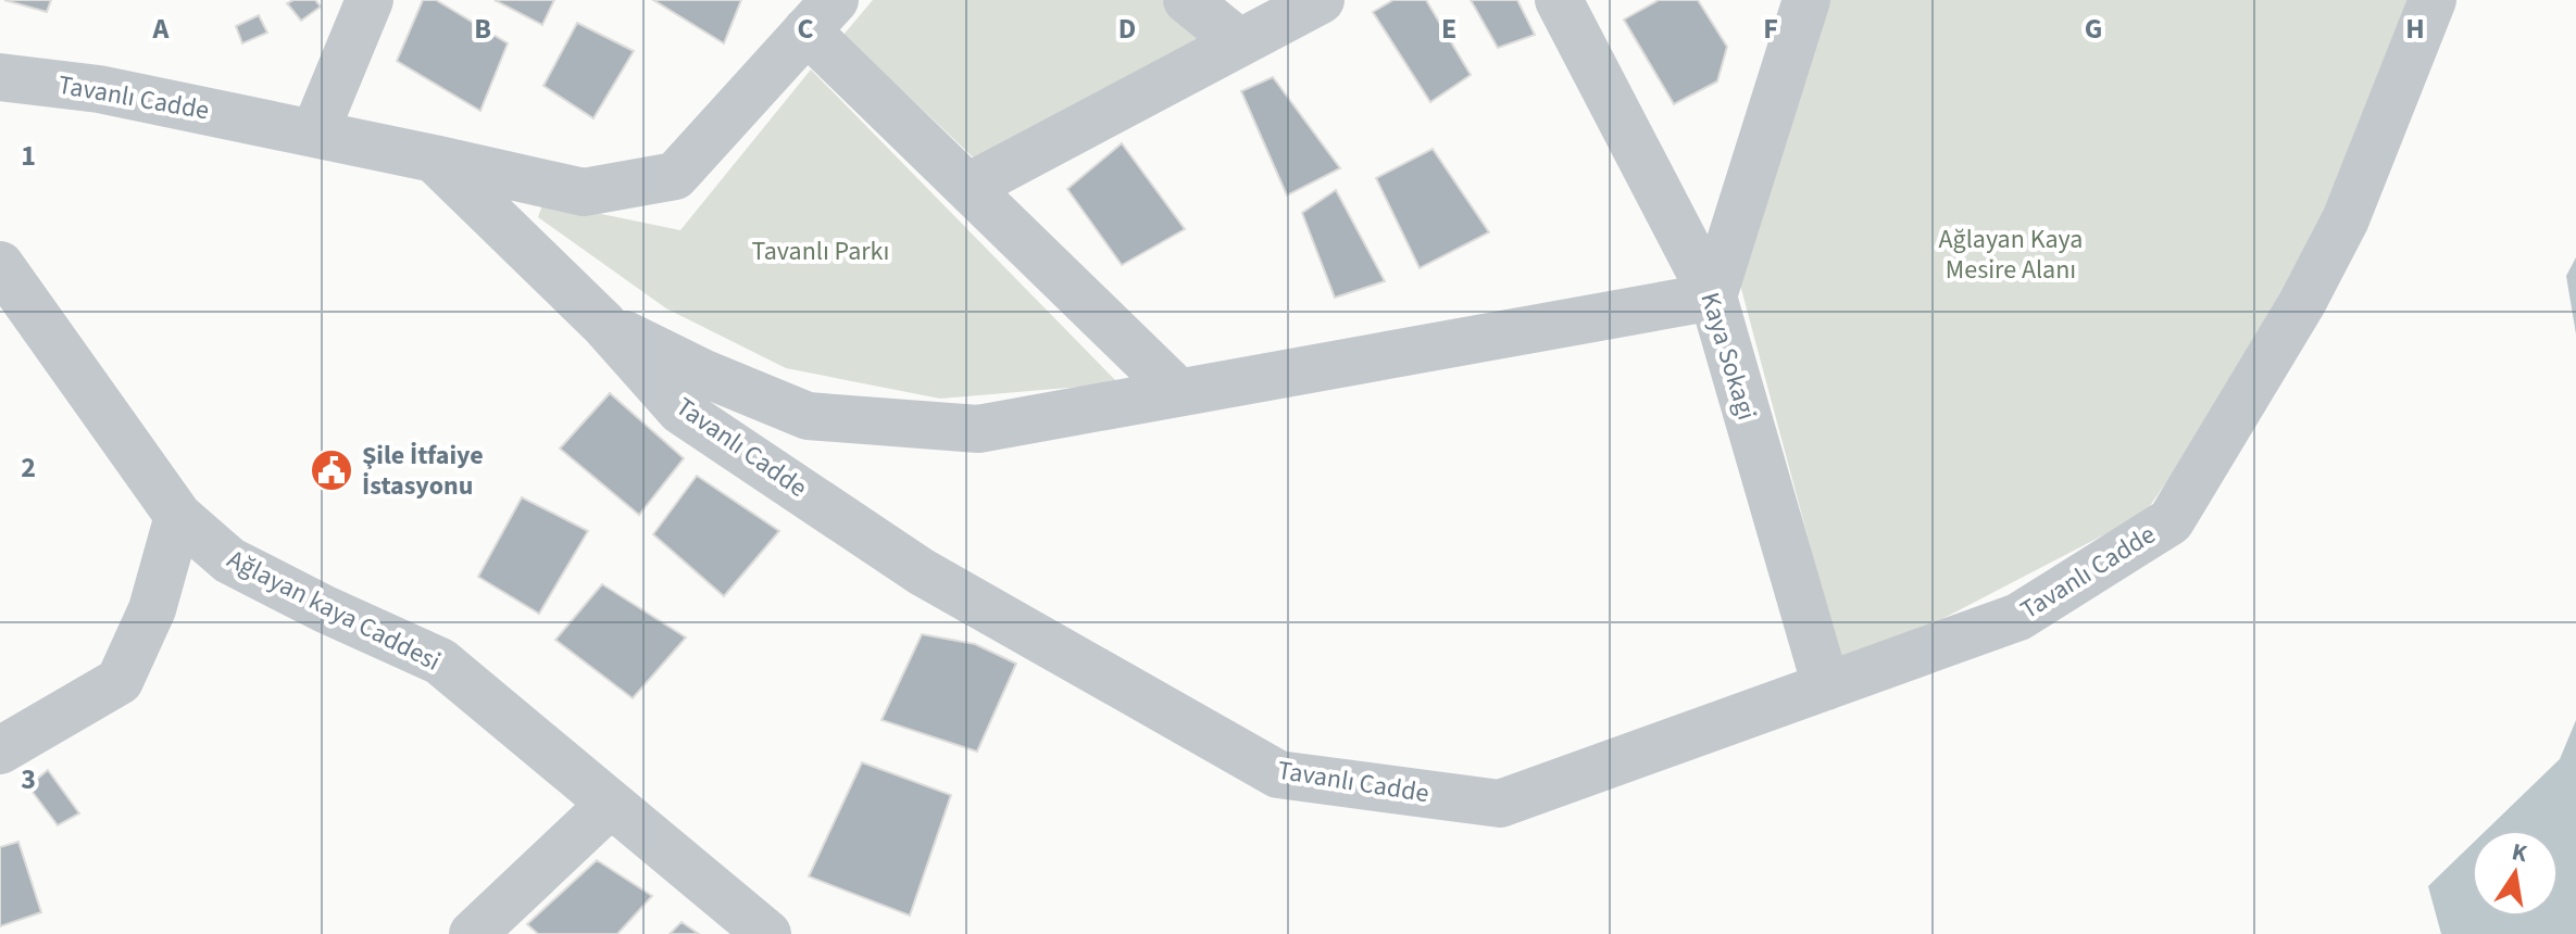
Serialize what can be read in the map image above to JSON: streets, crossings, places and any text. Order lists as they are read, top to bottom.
{
  "streets": {
    "street": ["Tavanlı Cadde", "Kaya Sokagi", "Ağlayan kaya Caddesi"]
  },
  "crossings": [
    ["Tavanlı Cadde", "Kaya Sokagi"]
  ],
  "parks": ["Ağlayan Kaya Mesire Alanı", "Tavanlı Parkı"],
  "places": {
    "public building": ["Şile İtfaiye İstasyonu"]
  },
  "north": "top",
  "grid": {
    "columns": [
      "A",
      "B",
      "C",
      "D",
      "E",
      "F",
      "G",
      "H"
    ],
    "rows": ["1", "2", "3"]
  }
}
